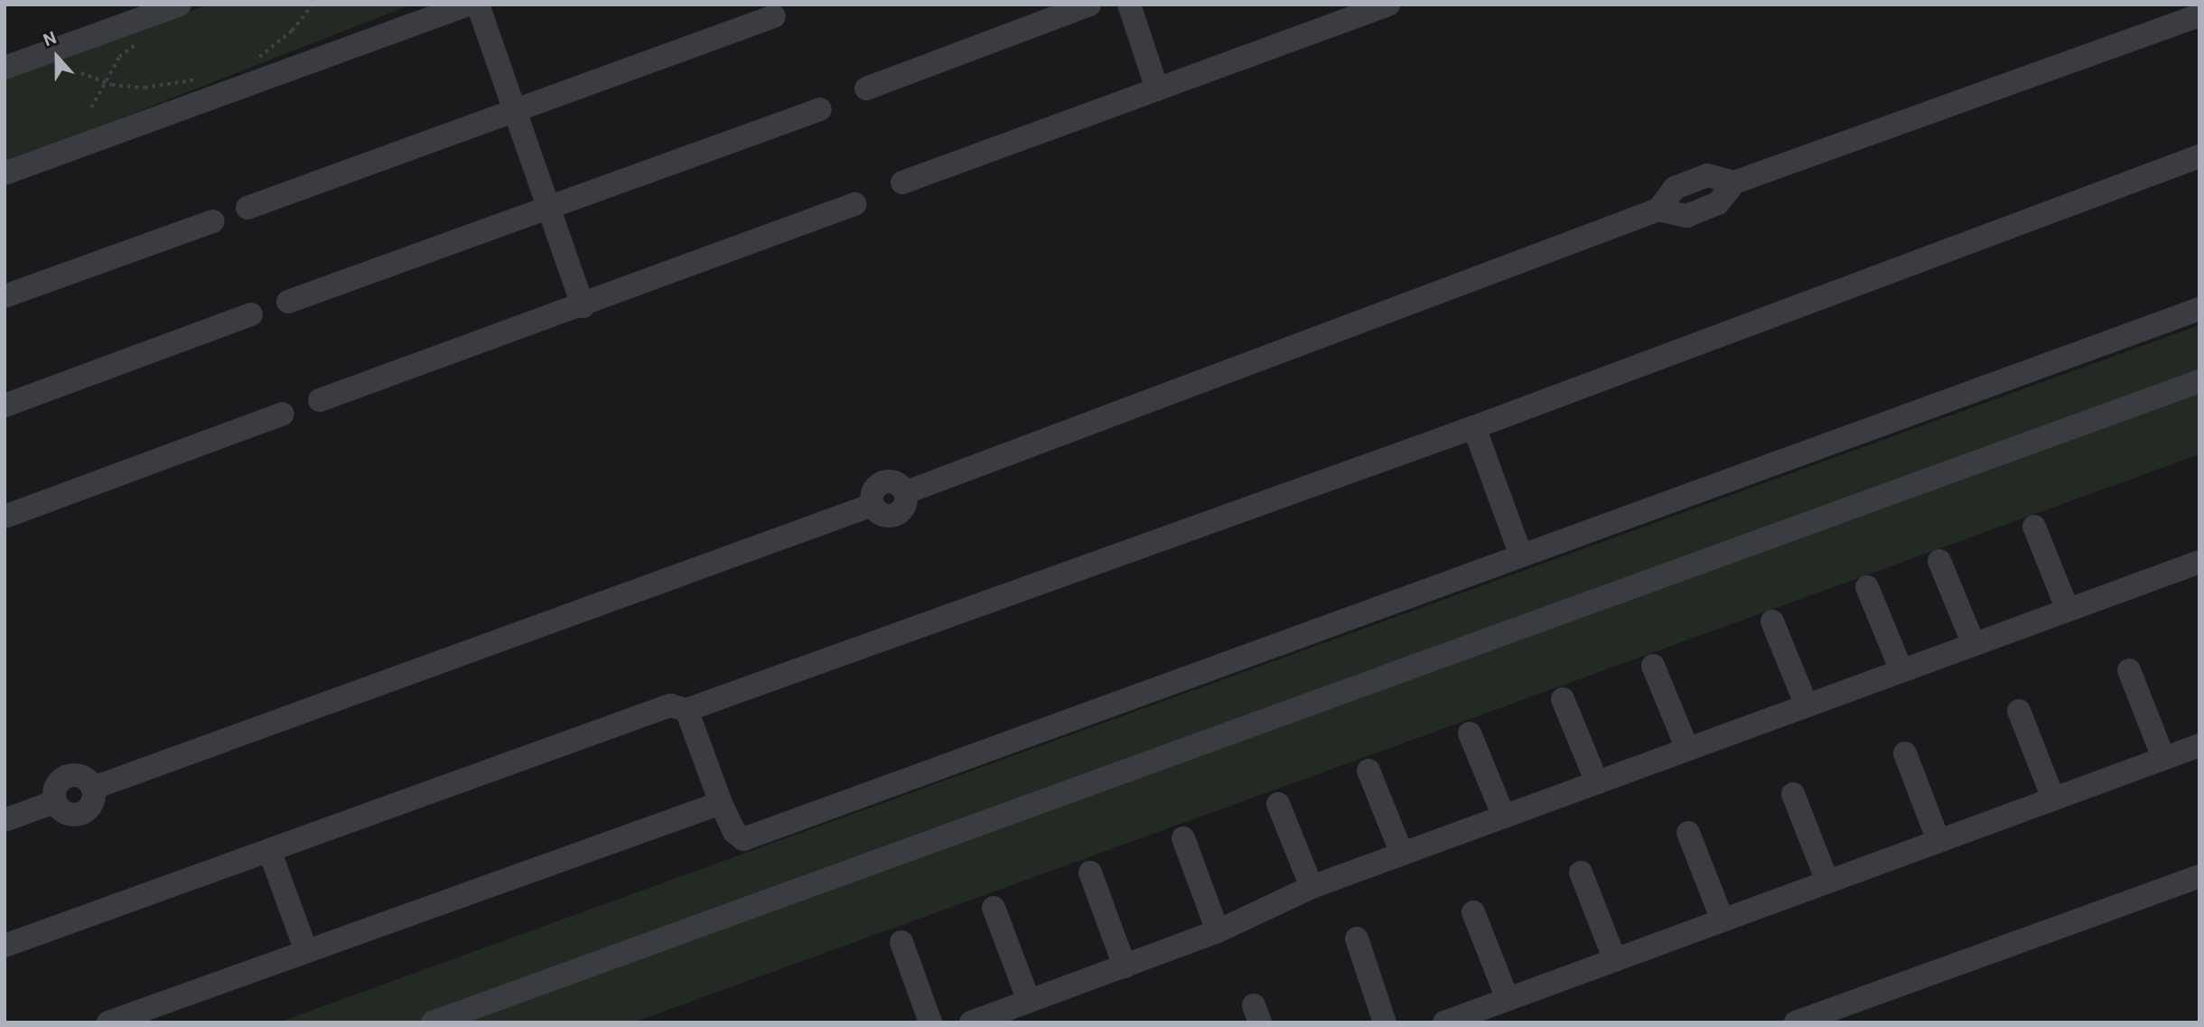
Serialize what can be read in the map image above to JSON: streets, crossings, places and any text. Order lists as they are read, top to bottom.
{
  "north": "top"
}
